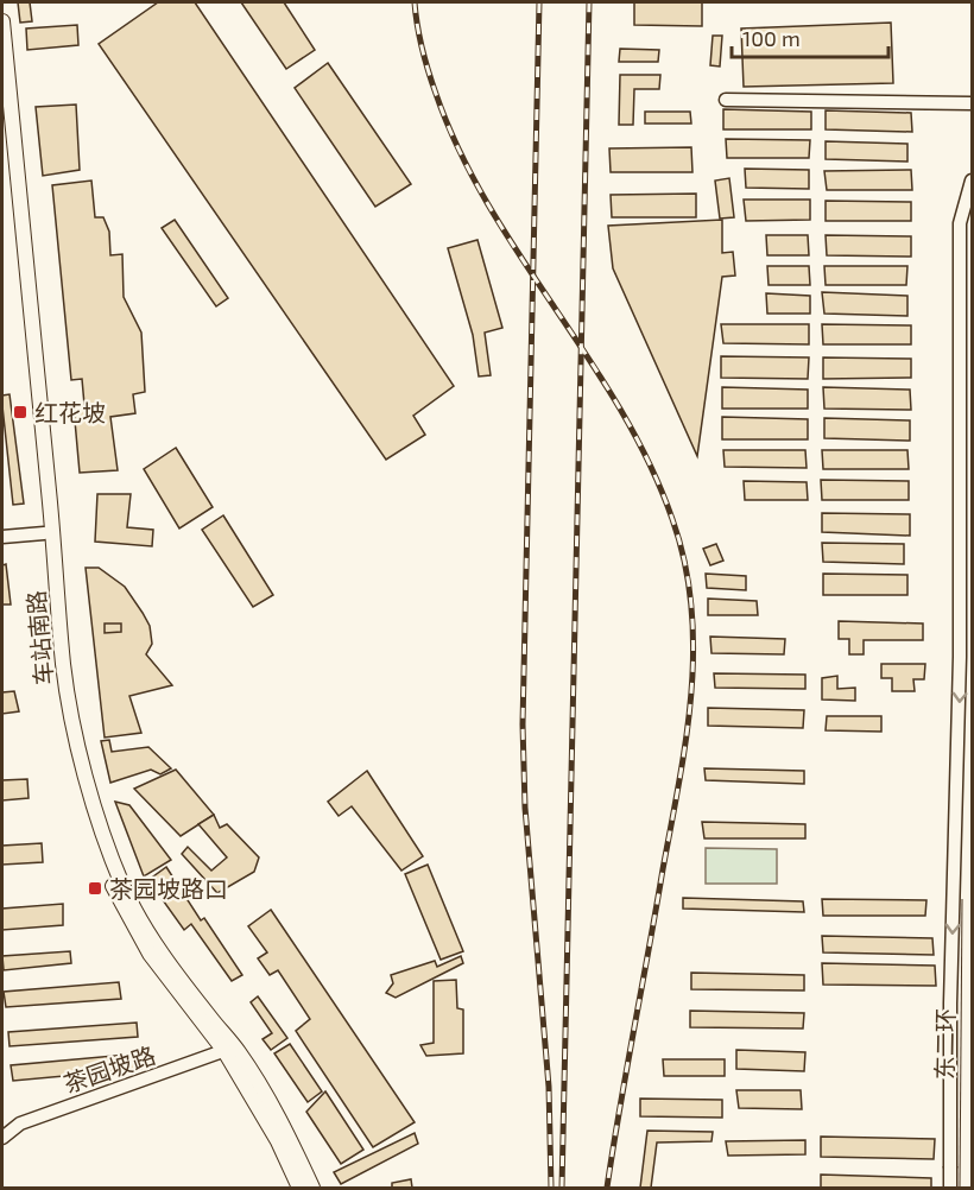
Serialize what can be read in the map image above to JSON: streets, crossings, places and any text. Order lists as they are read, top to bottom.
{
  "streets": {
    "highway": ["东二环"],
    "main road": ["车站南路"],
    "street": ["茶园坡路"]
  },
  "crossings": [
    ["车站南路", "茶园坡路"]
  ],
  "places": {
    "transit": ["红花坡", "茶园坡路口"]
  },
  "scale_bar": "100 m"
}
